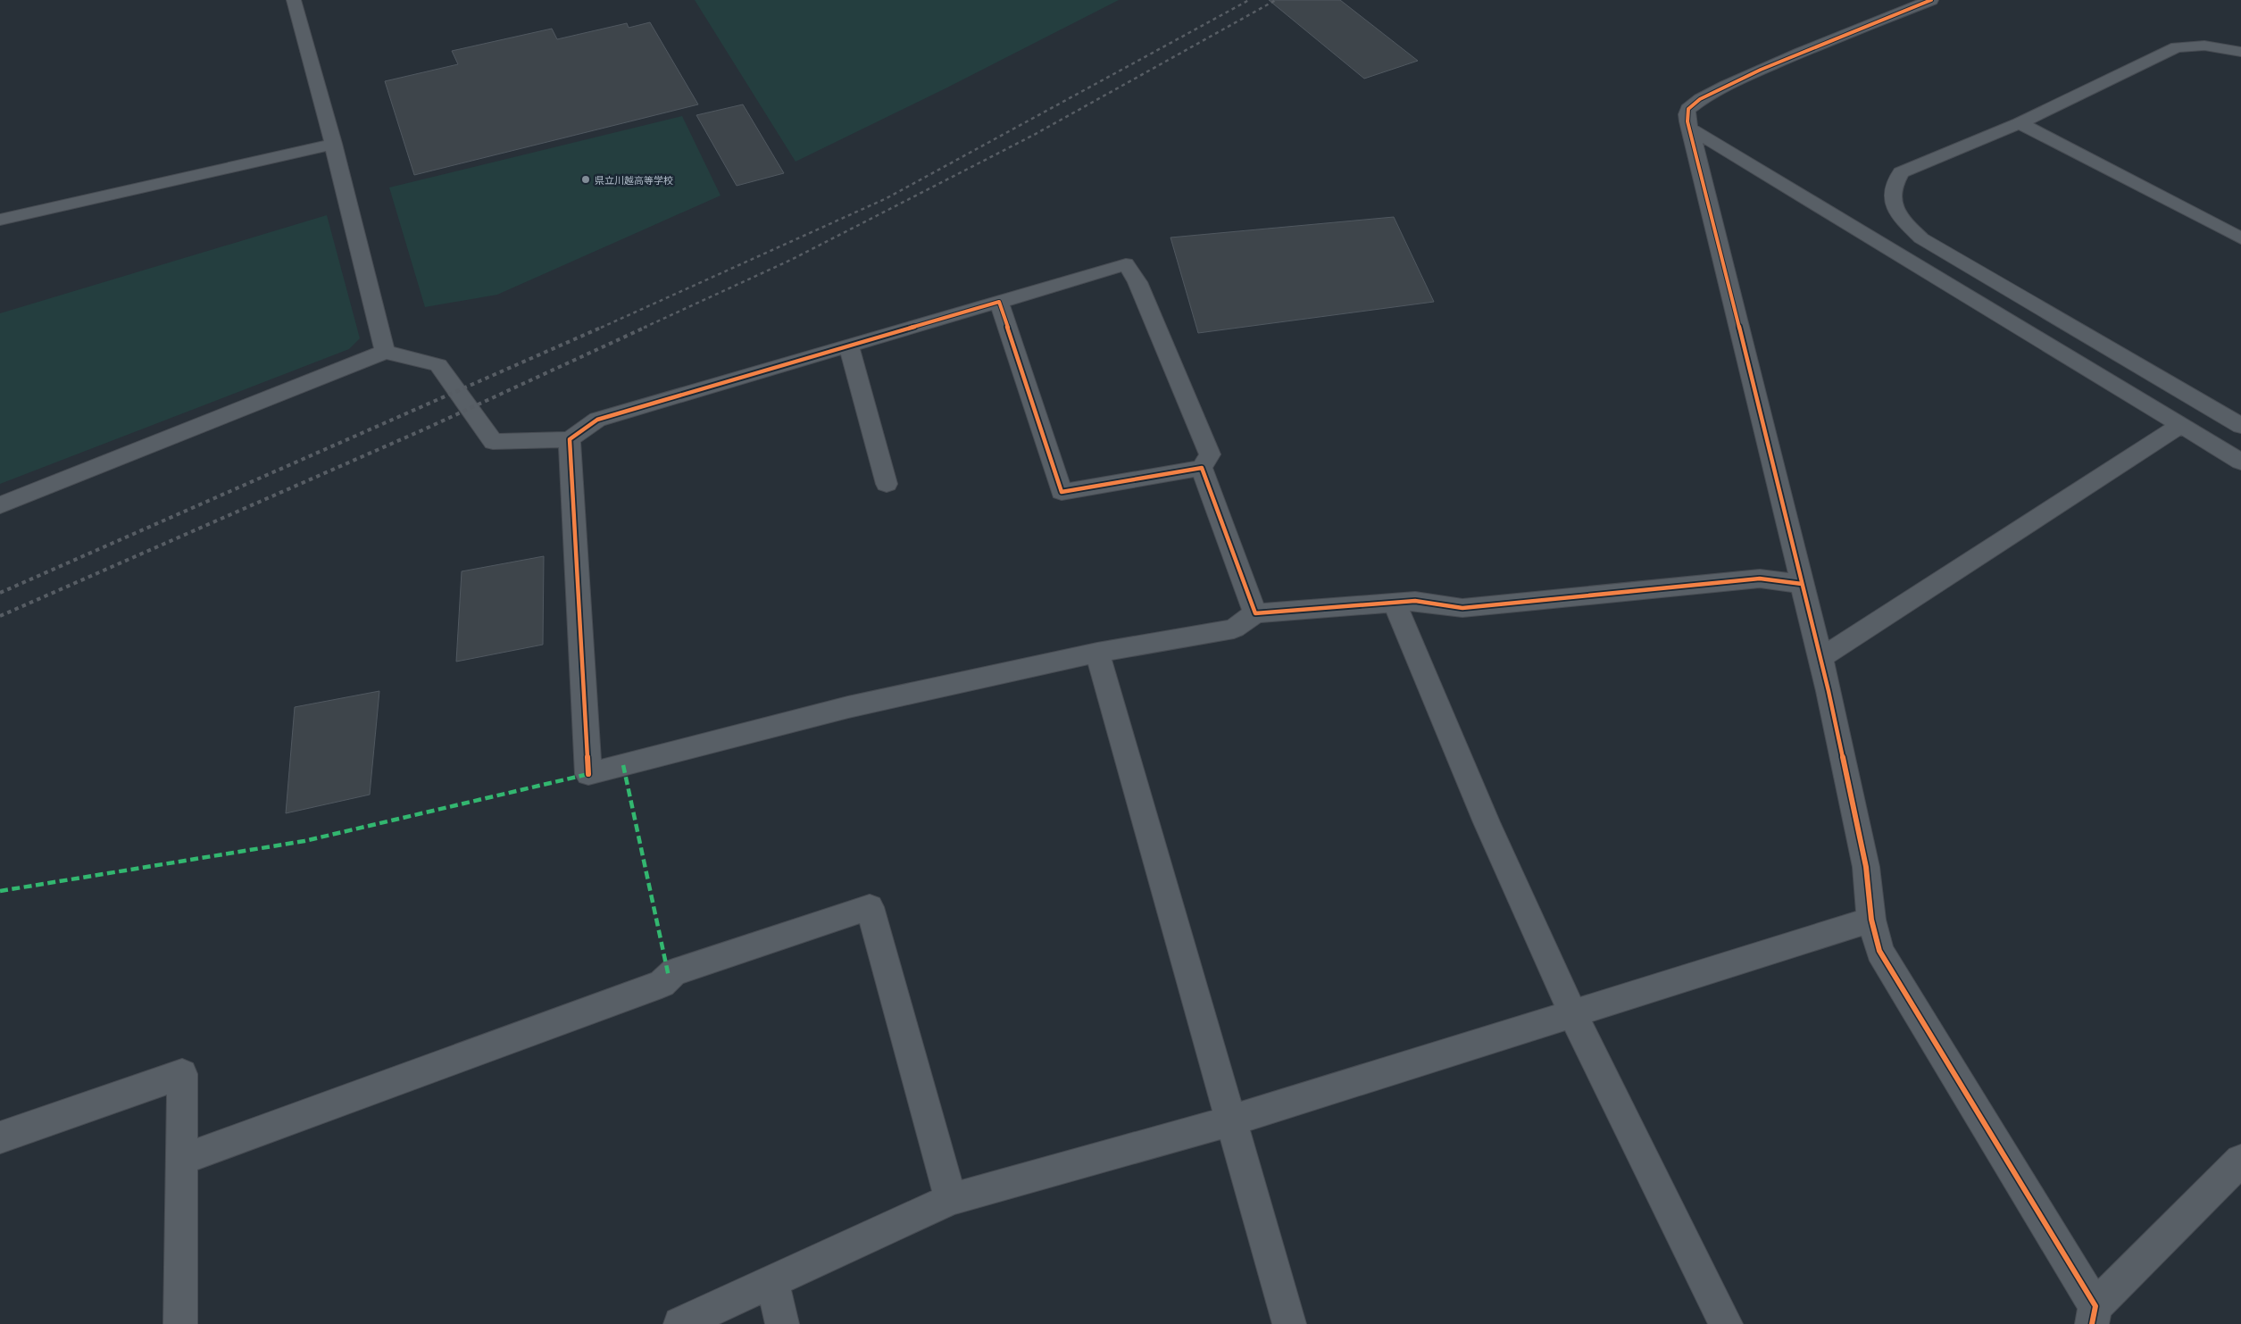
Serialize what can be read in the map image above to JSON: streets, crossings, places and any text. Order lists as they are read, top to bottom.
{
  "places": ["県立川越高等学校"]
}
